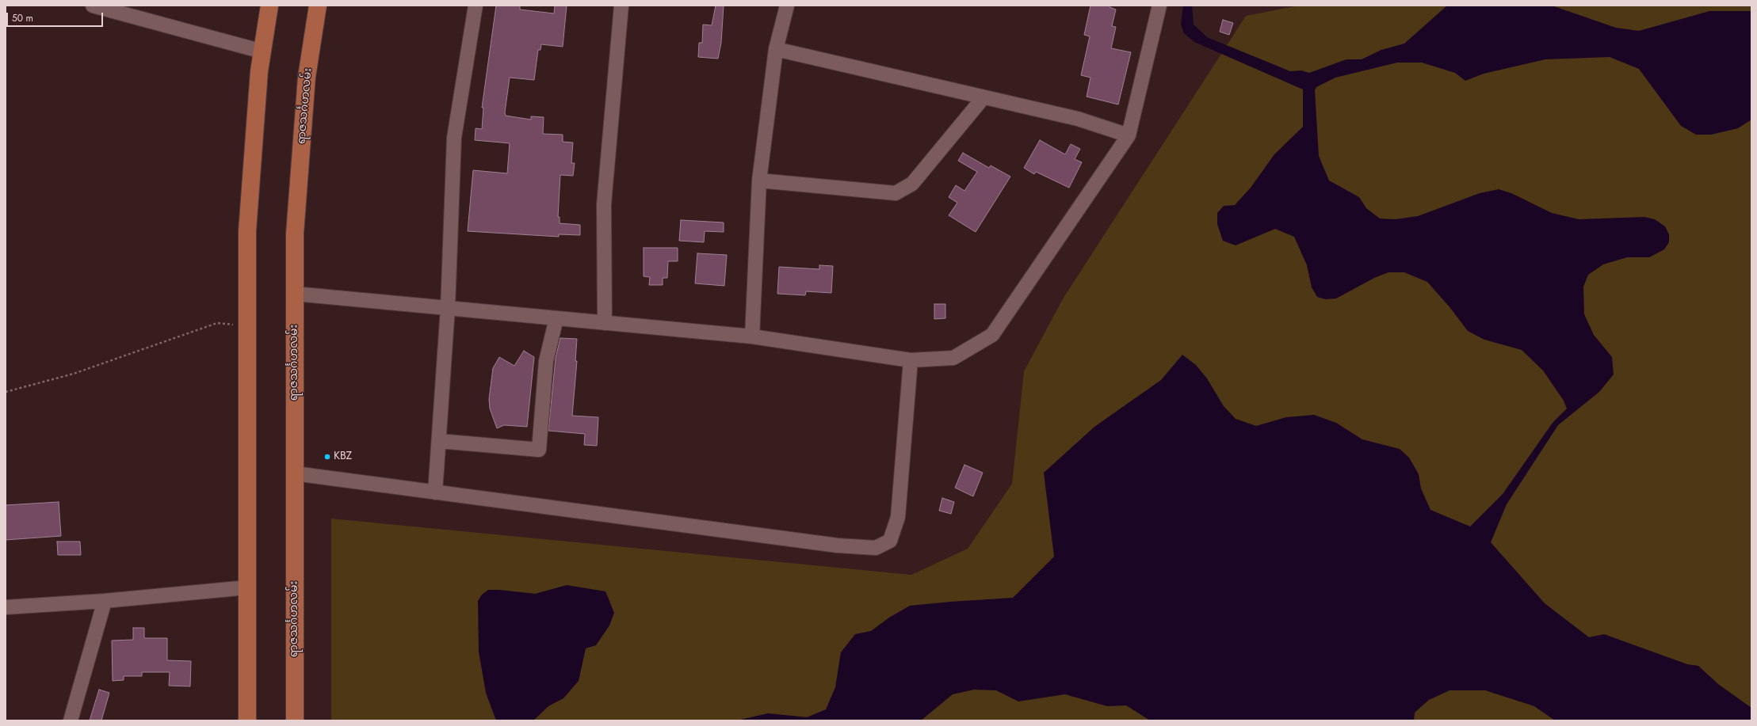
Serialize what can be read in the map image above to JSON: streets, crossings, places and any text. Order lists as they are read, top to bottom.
{
  "streets": {
    "main road": ["ရာဇသင်္ဂဟလမ်း"]
  },
  "places": ["KBZ"],
  "scale_bar": "50 m"
}
